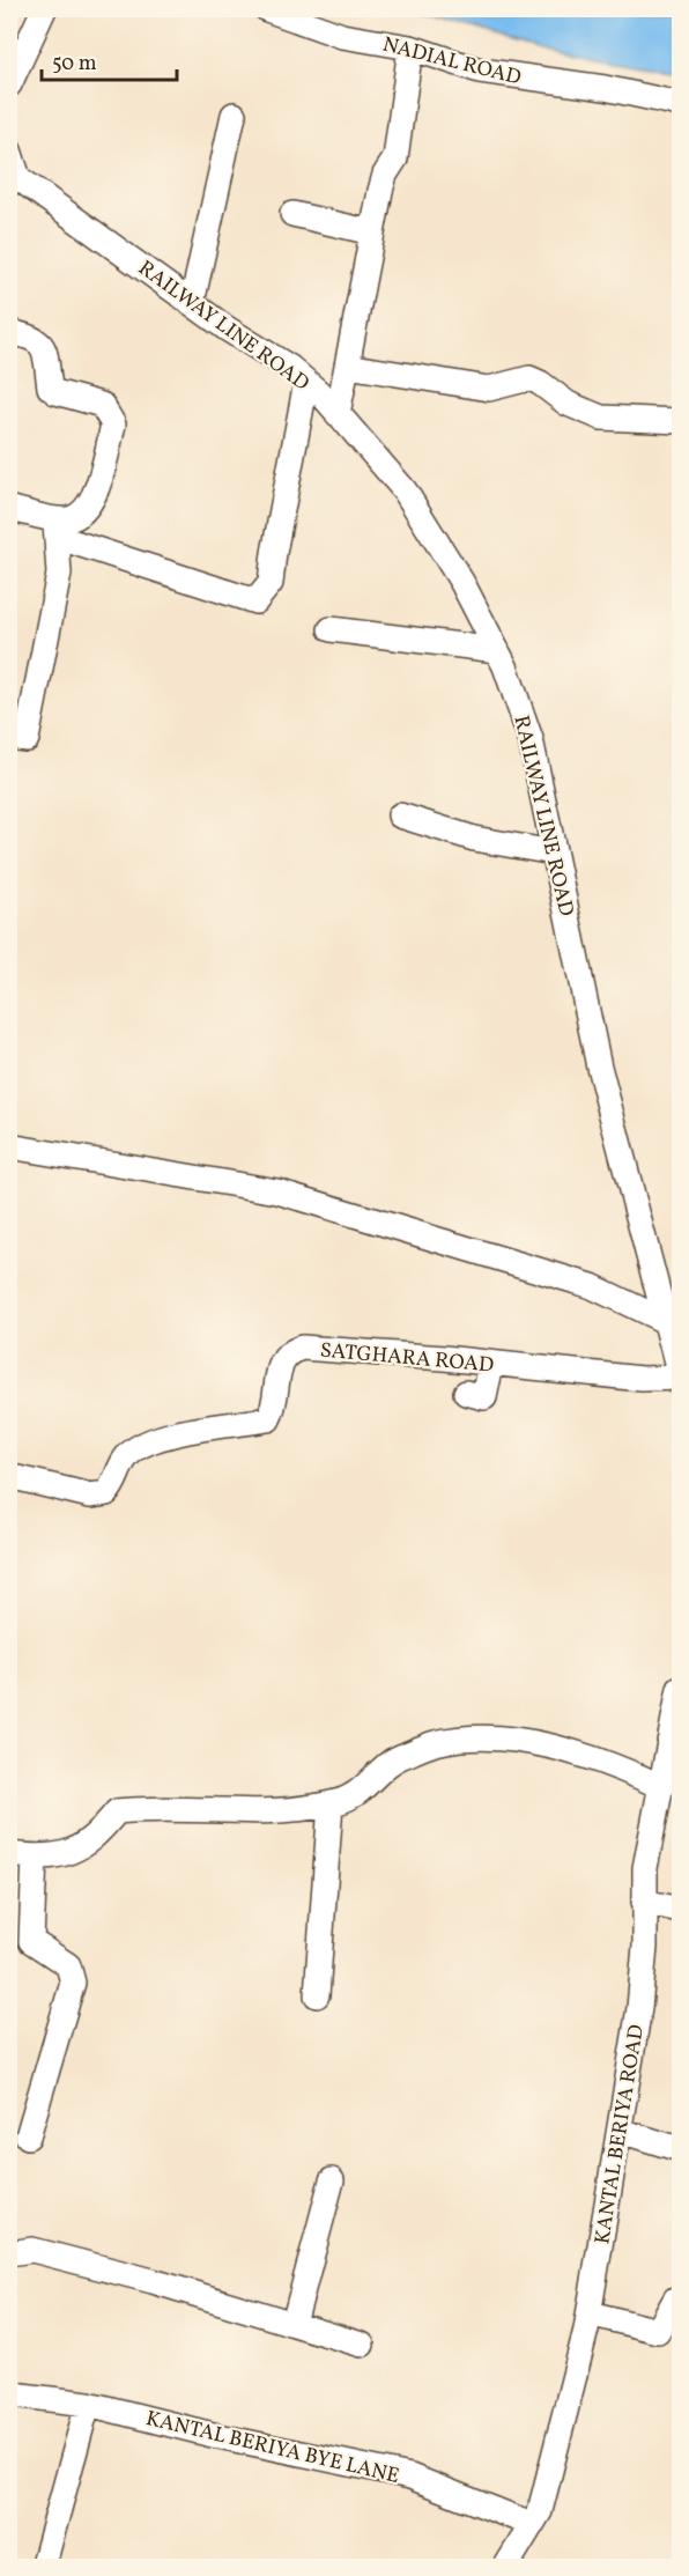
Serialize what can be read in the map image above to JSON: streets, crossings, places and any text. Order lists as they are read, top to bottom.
{
  "streets": {
    "street": [
      "NADIAL ROAD",
      "RAILWAY LINE ROAD",
      "SATGHARA ROAD",
      "KANTAL BERIYA ROAD",
      "KANTAL BERIYA BYE LANE"
    ]
  },
  "crossings": [
    ["RAILWAY LINE ROAD", "SATGHARA ROAD"],
    ["KANTAL BERIYA ROAD", "KANTAL BERIYA BYE LANE"]
  ],
  "scale_bar": "50 m"
}
